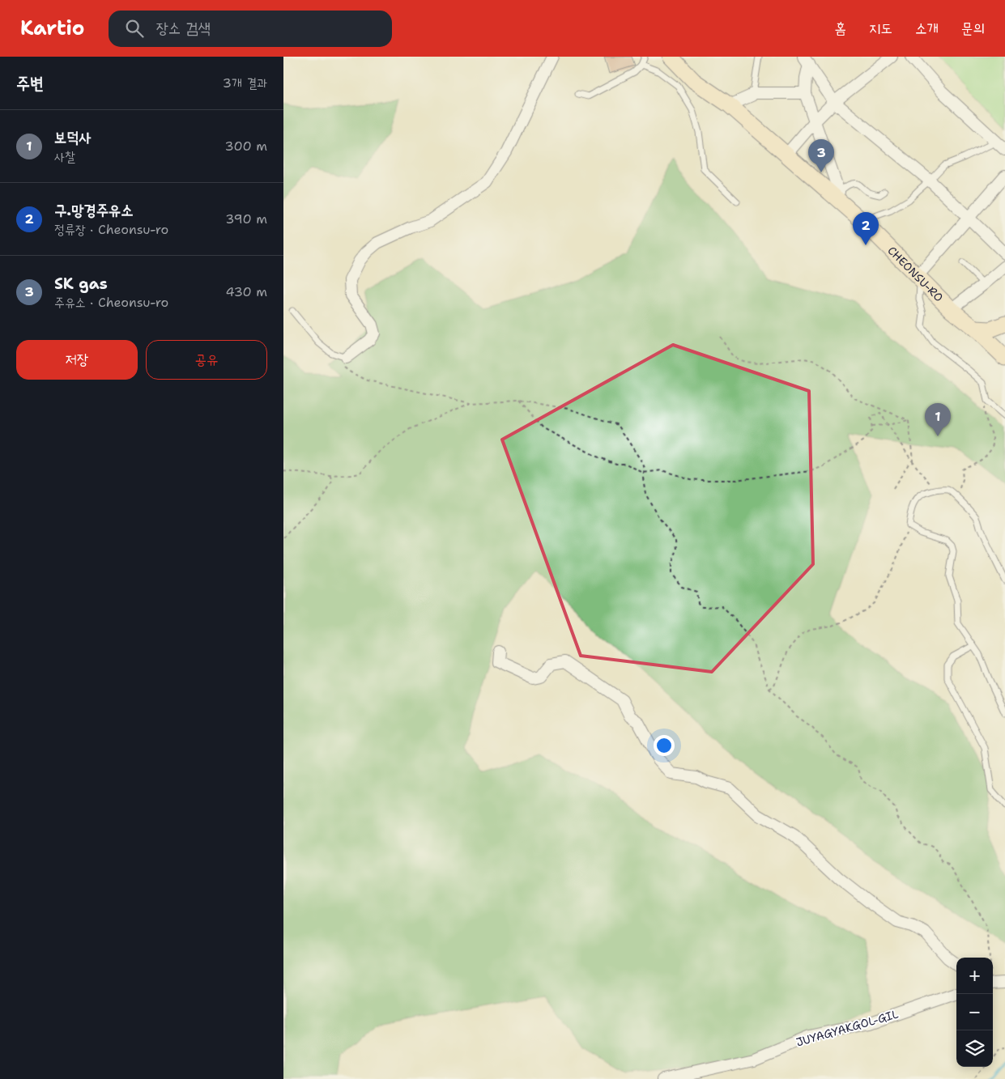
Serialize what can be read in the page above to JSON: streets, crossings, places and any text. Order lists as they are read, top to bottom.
{
  "streets": {
    "street": ["CHEONSU-RO", "JUYAGYAKGOL-GIL"]
  },
  "page": {
    "header": "Kartio",
    "search": "장소 검색",
    "nav": [
      "홈",
      "지도",
      "소개",
      "문의"
    ],
    "heading": ["주변", "3개 결과"],
    "list": [
      {
        "mark": "1",
        "name": "보덕사",
        "note": "사찰",
        "value": "300 m"
      },
      {
        "mark": "2",
        "name": "구.망경주유소",
        "note": "정류장 · Cheonsu-ro",
        "value": "390 m"
      },
      {
        "mark": "3",
        "name": "SK gas",
        "note": "주유소 · Cheonsu-ro",
        "value": "430 m"
      }
    ],
    "pins": ["3", "2", "1"],
    "buttons": ["저장", "공유"],
    "map_buttons": ["+", "−"]
  }
}
